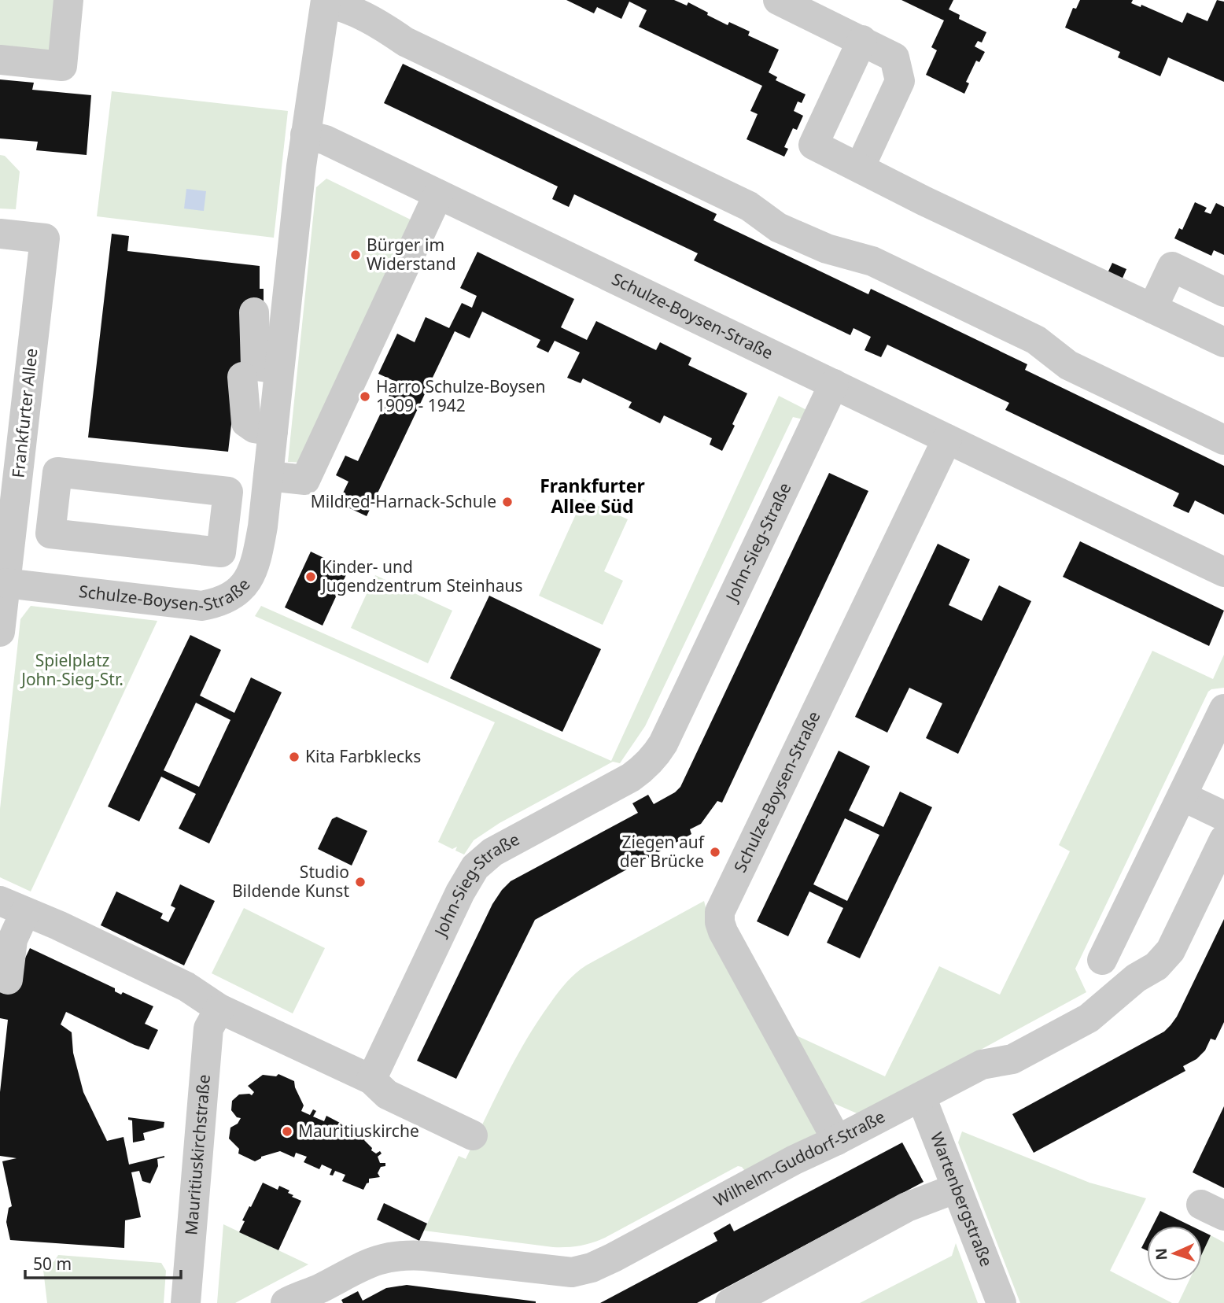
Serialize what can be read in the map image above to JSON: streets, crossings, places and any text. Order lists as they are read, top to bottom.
{
  "streets": {
    "street": [
      "Schulze-Boysen-Straße",
      "Frankfurter Allee",
      "John-Sieg-Straße",
      "Mauritiuskirchstraße",
      "Wilhelm-Guddorf-Straße",
      "Wartenbergstraße"
    ]
  },
  "crossings": [
    ["Schulze-Boysen-Straße", "Frankfurter Allee"],
    ["Schulze-Boysen-Straße", "John-Sieg-Straße"],
    ["Schulze-Boysen-Straße", "Wilhelm-Guddorf-Straße"],
    ["Wilhelm-Guddorf-Straße", "Wartenbergstraße"]
  ],
  "districts": ["Frankfurter Allee Süd"],
  "parks": ["Spielplatz John-Sieg-Str."],
  "places": [
    "Bürger im Widerstand",
    "Harro Schulze-Boysen 1909 - 1942",
    "Mildred-Harnack-Schule",
    "Kinder- und Jugendzentrum Steinhaus",
    "Kita Farbklecks",
    "Ziegen auf der Brücke",
    "Studio Bildende Kunst",
    "Mauritiuskirche"
  ],
  "scale_bar": "50 m",
  "north": "left"
}
